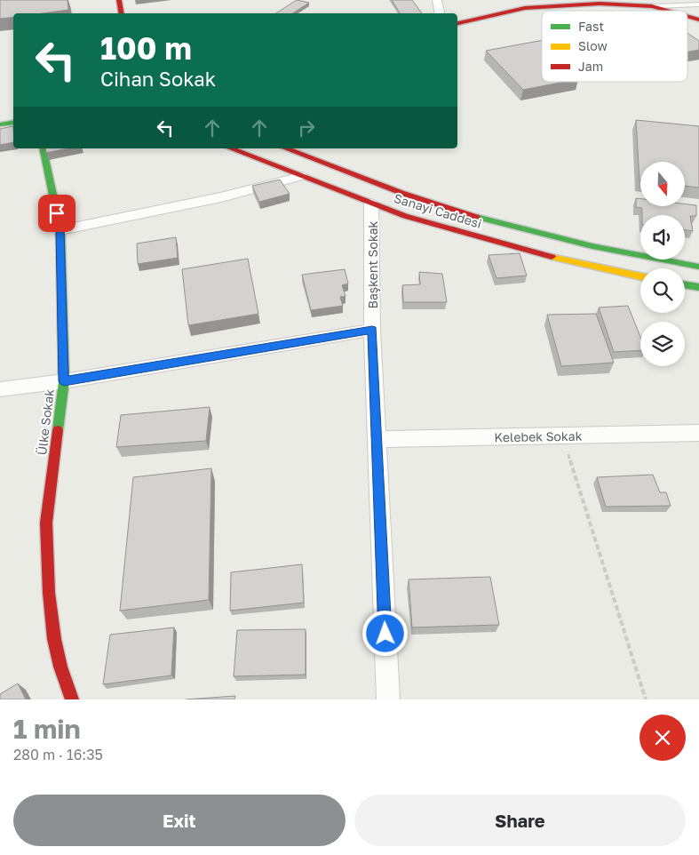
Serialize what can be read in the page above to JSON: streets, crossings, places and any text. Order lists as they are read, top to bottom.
{
  "streets": {
    "street": [
      "Sanayi Caddesi",
      "Başkent Sokak",
      "Ülke Sokak",
      "Kelebek Sokak"
    ]
  },
  "crossings": [
    ["Sanayi Caddesi", "Başkent Sokak"],
    ["Başkent Sokak", "Kelebek Sokak"]
  ],
  "legend": ["Fast", "Slow", "Jam"],
  "north": "bottom",
  "page": {
    "turn": ["100 m", "Cihan Sokak"],
    "heading": ["1 min", "280 m · 16:35"],
    "buttons": ["Exit", "Share"]
  }
}
